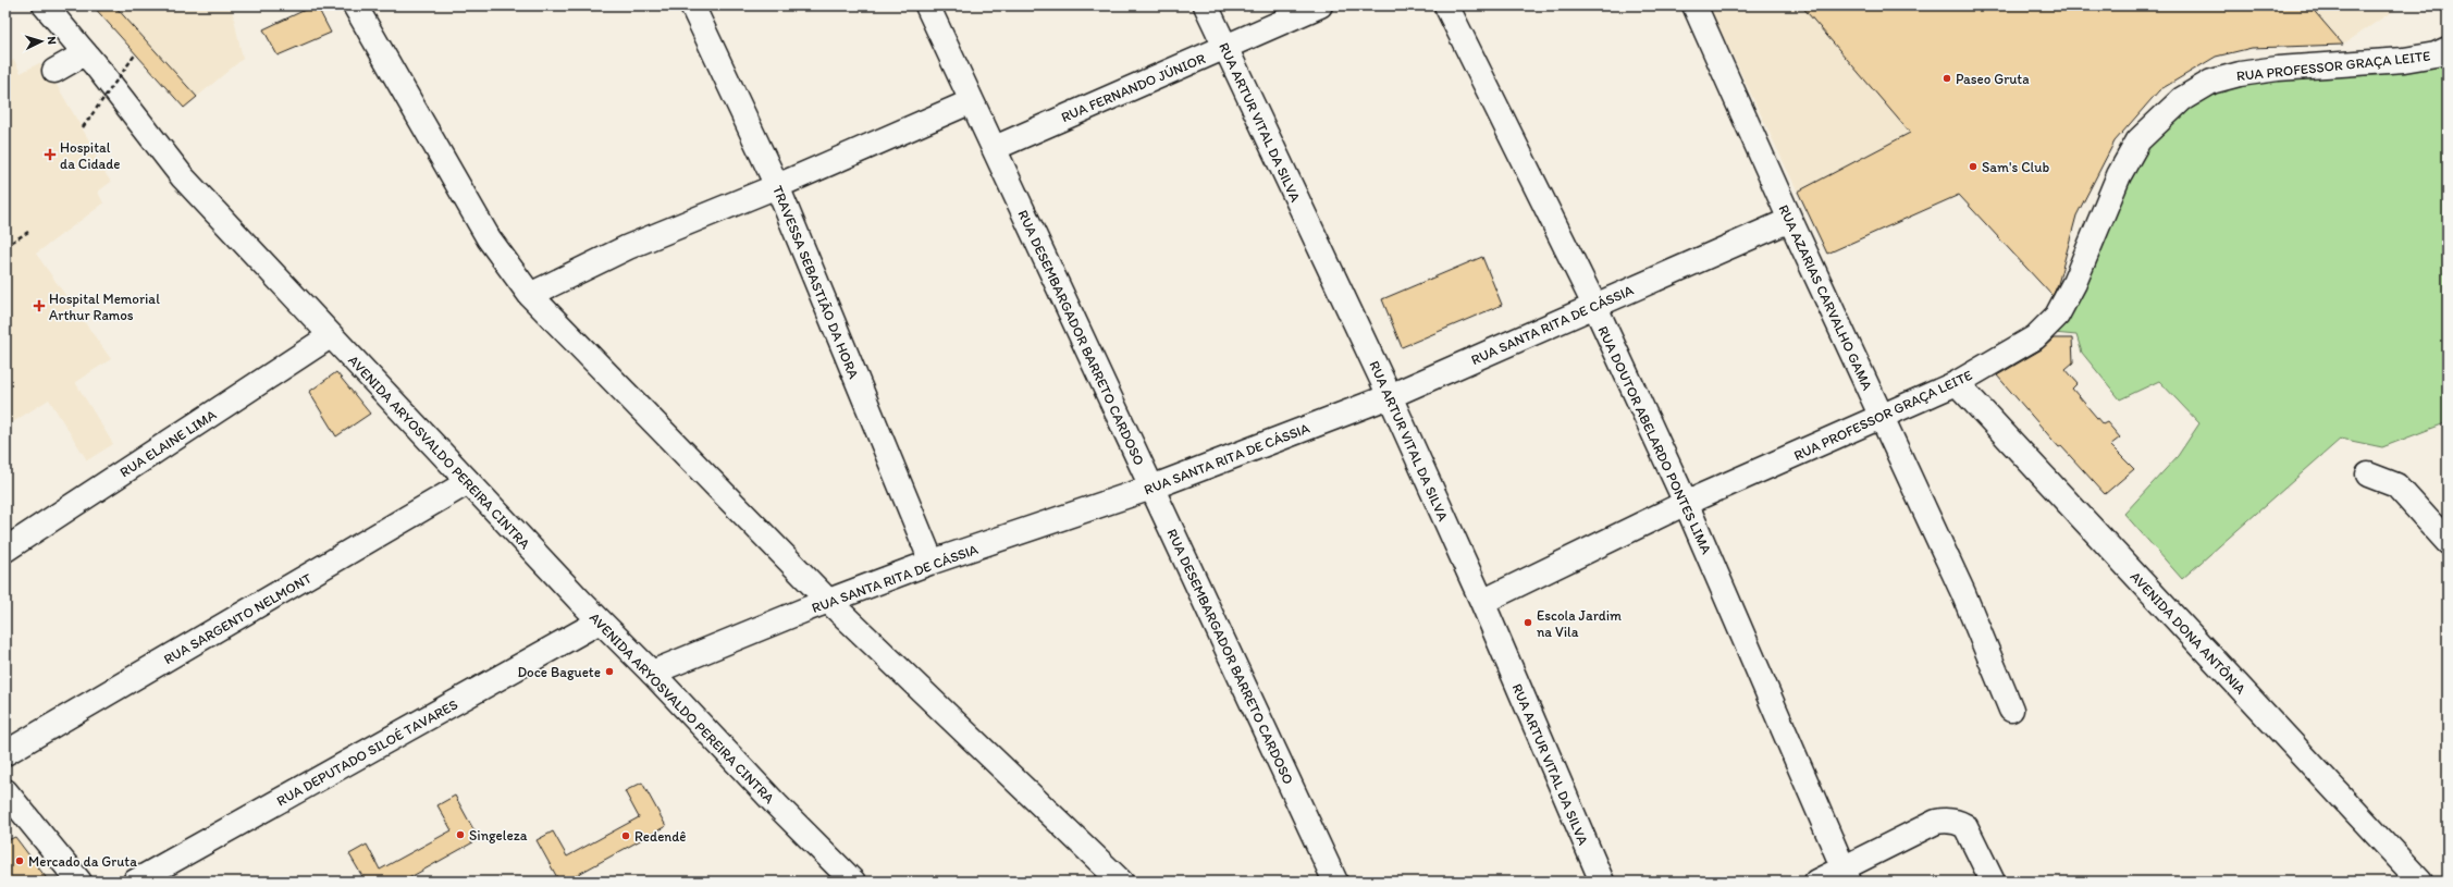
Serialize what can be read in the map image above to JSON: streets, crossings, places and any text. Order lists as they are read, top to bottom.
{
  "streets": {
    "street": [
      "RUA PROFESSOR GRAÇA LEITE",
      "RUA FERNANDO JÚNIOR",
      "RUA ARTUR VITAL DA SILVA",
      "TRAVESSA SEBASTIÃO DA HORA",
      "RUA AZARIAS CARVALHO GAMA",
      "RUA SANTA RITA DE CÁSSIA",
      "RUA DESEMBARGADOR BARRETO CARDOSO",
      "RUA DOUTOR ABELARDO PONTES LIMA",
      "RUA ELAINE LIMA",
      "AVENIDA ARYOSVALDO PEREIRA CINTRA",
      "RUA SARGENTO NELMONT",
      "AVENIDA DONA ANTÔNIA",
      "RUA DEPUTADO SILOÉ TAVARES"
    ]
  },
  "crossings": [
    ["RUA PROFESSOR GRAÇA LEITE", "RUA ARTUR VITAL DA SILVA"],
    ["RUA PROFESSOR GRAÇA LEITE", "RUA AZARIAS CARVALHO GAMA"],
    ["RUA PROFESSOR GRAÇA LEITE", "RUA DOUTOR ABELARDO PONTES LIMA"],
    ["RUA PROFESSOR GRAÇA LEITE", "AVENIDA DONA ANTÔNIA"],
    ["RUA FERNANDO JÚNIOR", "RUA ARTUR VITAL DA SILVA"],
    ["RUA FERNANDO JÚNIOR", "RUA DESEMBARGADOR BARRETO CARDOSO"],
    ["RUA ARTUR VITAL DA SILVA", "RUA SANTA RITA DE CÁSSIA"],
    ["TRAVESSA SEBASTIÃO DA HORA", "RUA SANTA RITA DE CÁSSIA"],
    ["RUA AZARIAS CARVALHO GAMA", "RUA SANTA RITA DE CÁSSIA"],
    ["RUA SANTA RITA DE CÁSSIA", "RUA DESEMBARGADOR BARRETO CARDOSO"],
    ["RUA SANTA RITA DE CÁSSIA", "RUA DOUTOR ABELARDO PONTES LIMA"],
    ["RUA SANTA RITA DE CÁSSIA", "AVENIDA ARYOSVALDO PEREIRA CINTRA"],
    ["RUA ELAINE LIMA", "AVENIDA ARYOSVALDO PEREIRA CINTRA"],
    ["AVENIDA ARYOSVALDO PEREIRA CINTRA", "RUA SARGENTO NELMONT"],
    ["AVENIDA ARYOSVALDO PEREIRA CINTRA", "RUA DEPUTADO SILOÉ TAVARES"]
  ],
  "places": {
    "other": [
      "Paseo Gruta",
      "Sam's Club",
      "Escola Jardim na Vila",
      "Doce Baguete",
      "Singeleza",
      "Redendê",
      "Mercado da Gruta"
    ],
    "health": ["Hospital da Cidade", "Hospital Memorial Arthur Ramos"]
  },
  "north": "right"
}
